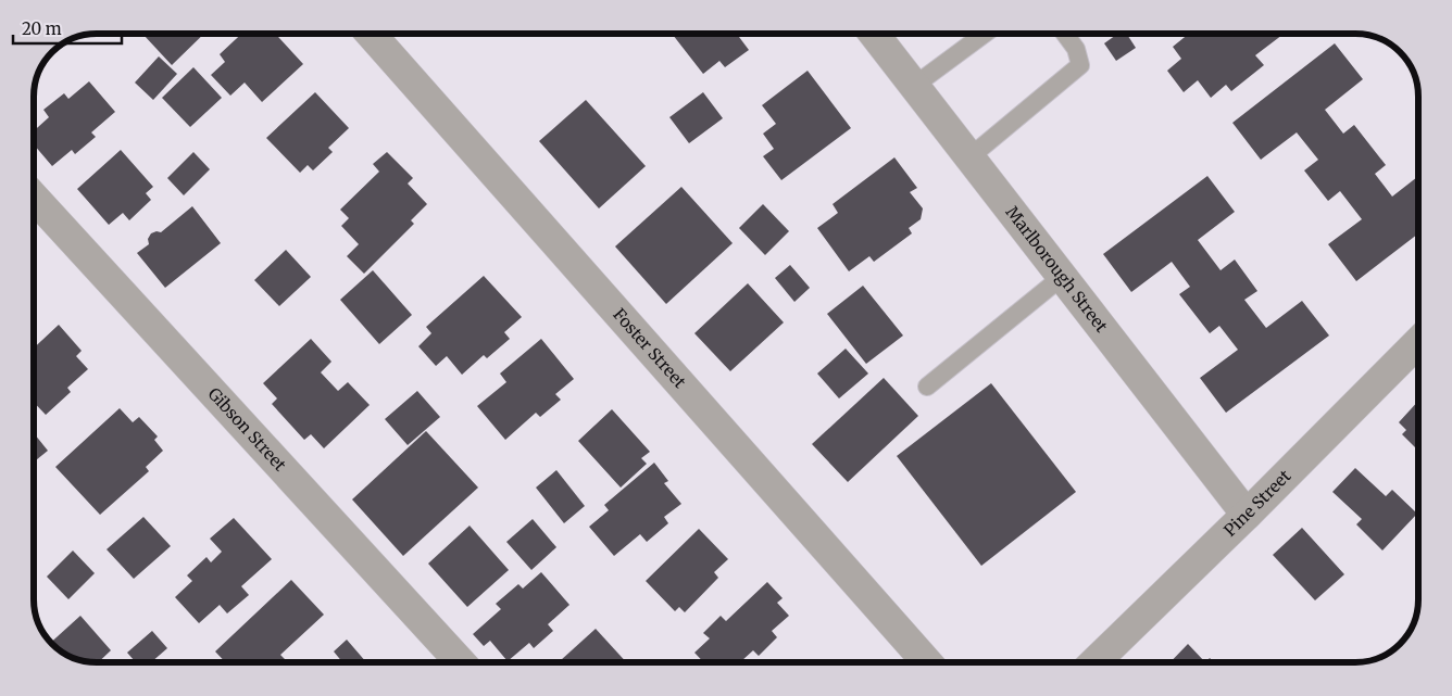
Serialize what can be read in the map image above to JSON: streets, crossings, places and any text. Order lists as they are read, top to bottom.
{
  "streets": {
    "street": [
      "Marlborough Street",
      "Foster Street",
      "Gibson Street",
      "Pine Street"
    ]
  },
  "crossings": [
    ["Marlborough Street", "Pine Street"]
  ],
  "scale_bar": "20 m"
}
